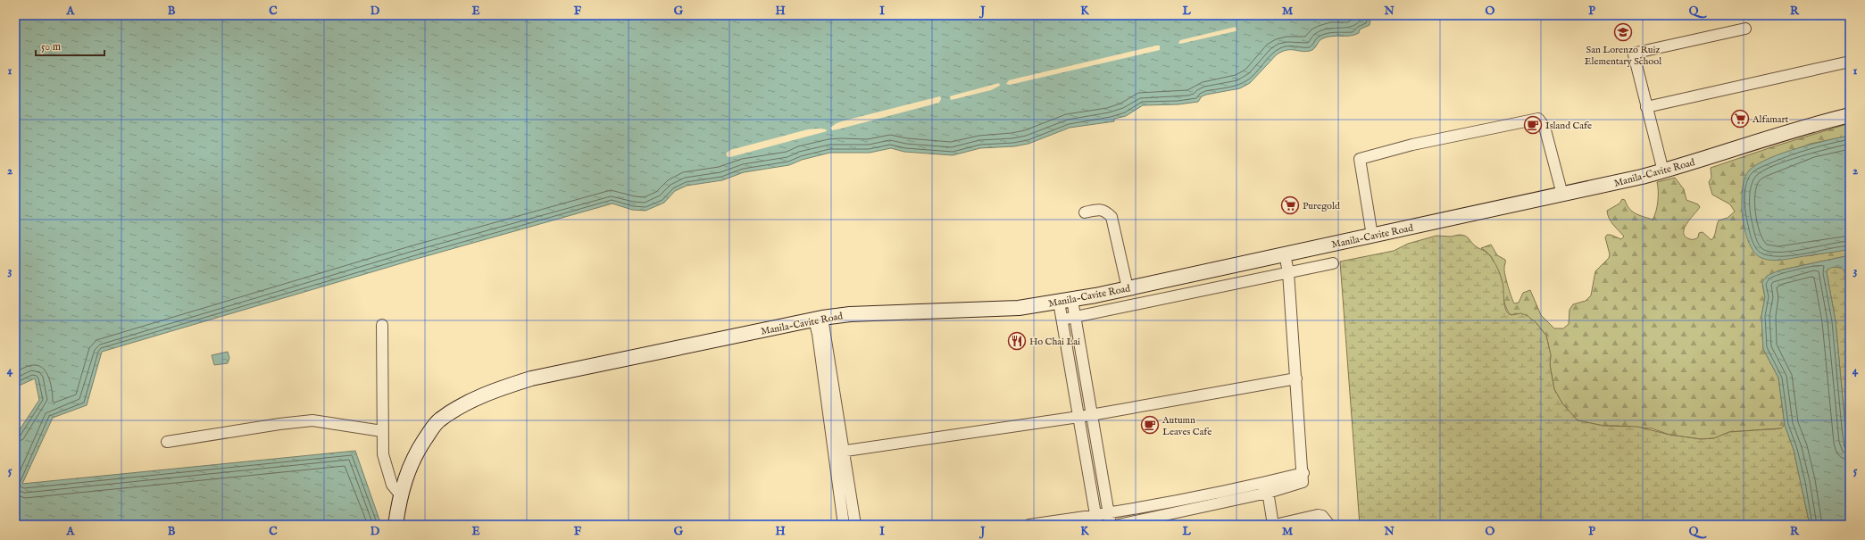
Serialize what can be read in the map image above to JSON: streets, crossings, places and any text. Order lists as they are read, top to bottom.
{
  "streets": {
    "main road": ["Manila-Cavite Road"]
  },
  "places": {
    "school or university": ["San Lorenzo Ruiz Elementary School"],
    "supermarket": ["Alfamart", "Puregold"],
    "cafe": ["Island Cafe", "Autumn Leaves Cafe"],
    "restaurant": ["Ho Chai Lai"]
  },
  "scale_bar": "50 m",
  "grid": {
    "columns": [
      "A",
      "B",
      "C",
      "D",
      "E",
      "F",
      "G",
      "H",
      "I",
      "J",
      "K",
      "L",
      "M",
      "N",
      "O",
      "P",
      "Q",
      "R"
    ],
    "rows": [
      "1",
      "2",
      "3",
      "4",
      "5"
    ]
  }
}
